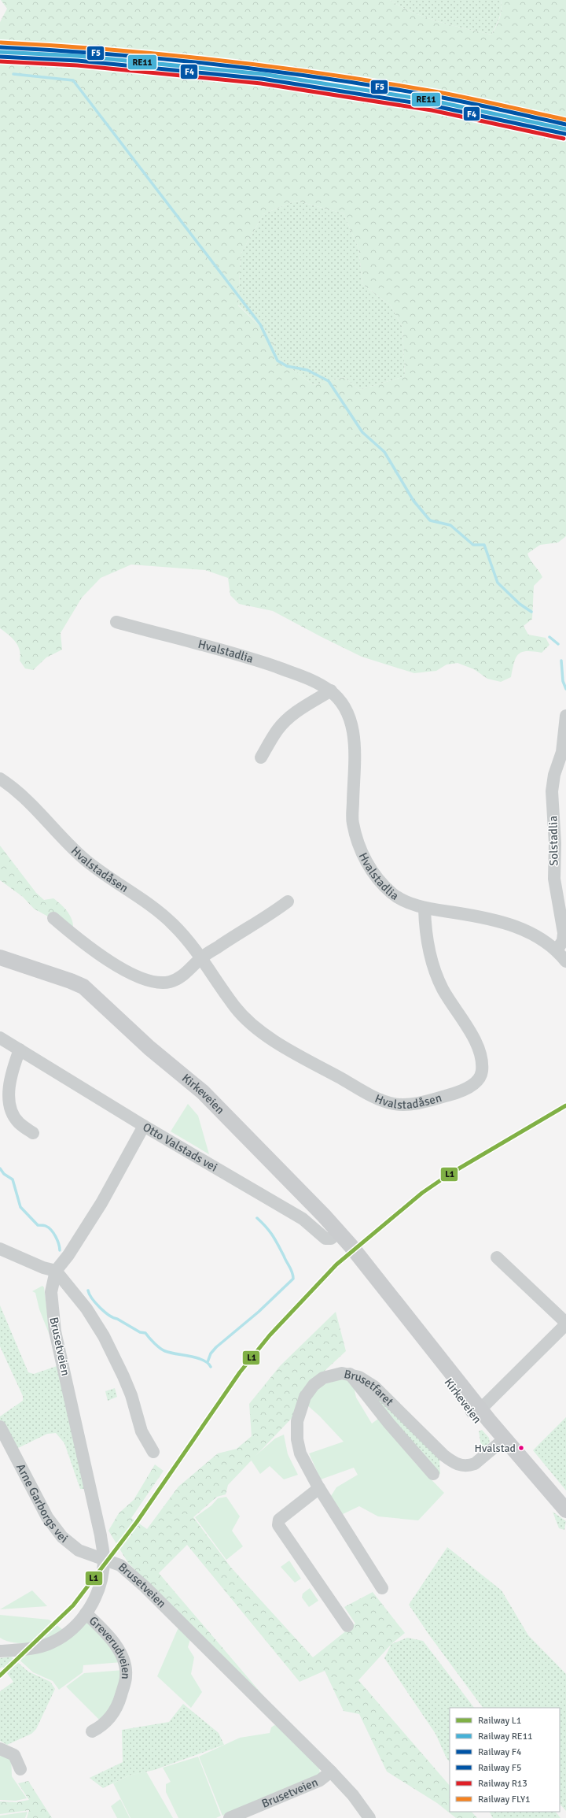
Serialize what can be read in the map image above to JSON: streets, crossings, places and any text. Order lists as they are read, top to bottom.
{
  "streets": {
    "main road": ["Kirkeveien"],
    "street": [
      "Hvalstadlia",
      "Solstadlia",
      "Hvalstadåsen",
      "Otto Valstads vei",
      "Brusetveien",
      "Brusetfaret",
      "Arne Garborgs vei",
      "Greverudveien"
    ]
  },
  "crossings": [
    ["Hvalstadlia", "Solstadlia"],
    ["Hvalstadlia", "Hvalstadåsen"],
    ["Kirkeveien", "Otto Valstads vei"],
    ["Kirkeveien", "Brusetfaret"],
    ["Otto Valstads vei", "Brusetveien"],
    ["Brusetveien", "Arne Garborgs vei"],
    ["Brusetveien", "Greverudveien"],
    ["Arne Garborgs vei", "Greverudveien"]
  ],
  "places": ["Hvalstad"],
  "lines": [
    "rail line FLY1",
    "rail line F5",
    "rail line RE11",
    "rail line F4",
    "rail line R13",
    "rail line L1"
  ],
  "legend": [
    "Railway L1",
    "Railway RE11",
    "Railway F4",
    "Railway F5",
    "Railway R13",
    "Railway FLY1"
  ]
}
